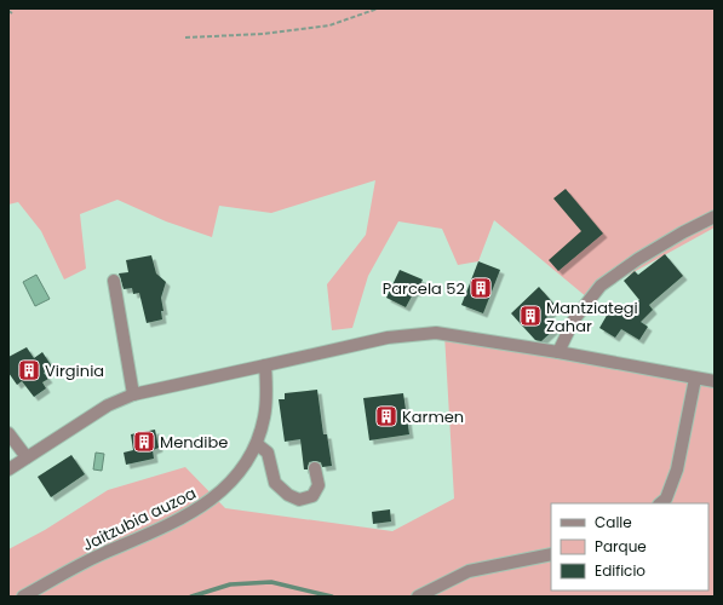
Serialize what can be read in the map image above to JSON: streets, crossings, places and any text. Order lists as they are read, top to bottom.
{
  "streets": {
    "street": ["Jaitzubia auzoa"]
  },
  "places": {
    "building": [
      "Parcela 52",
      "Mantziategi Zahar",
      "Virginia",
      "Karmen",
      "Mendibe"
    ]
  },
  "legend": ["Calle", "Parque", "Edificio"]
}
